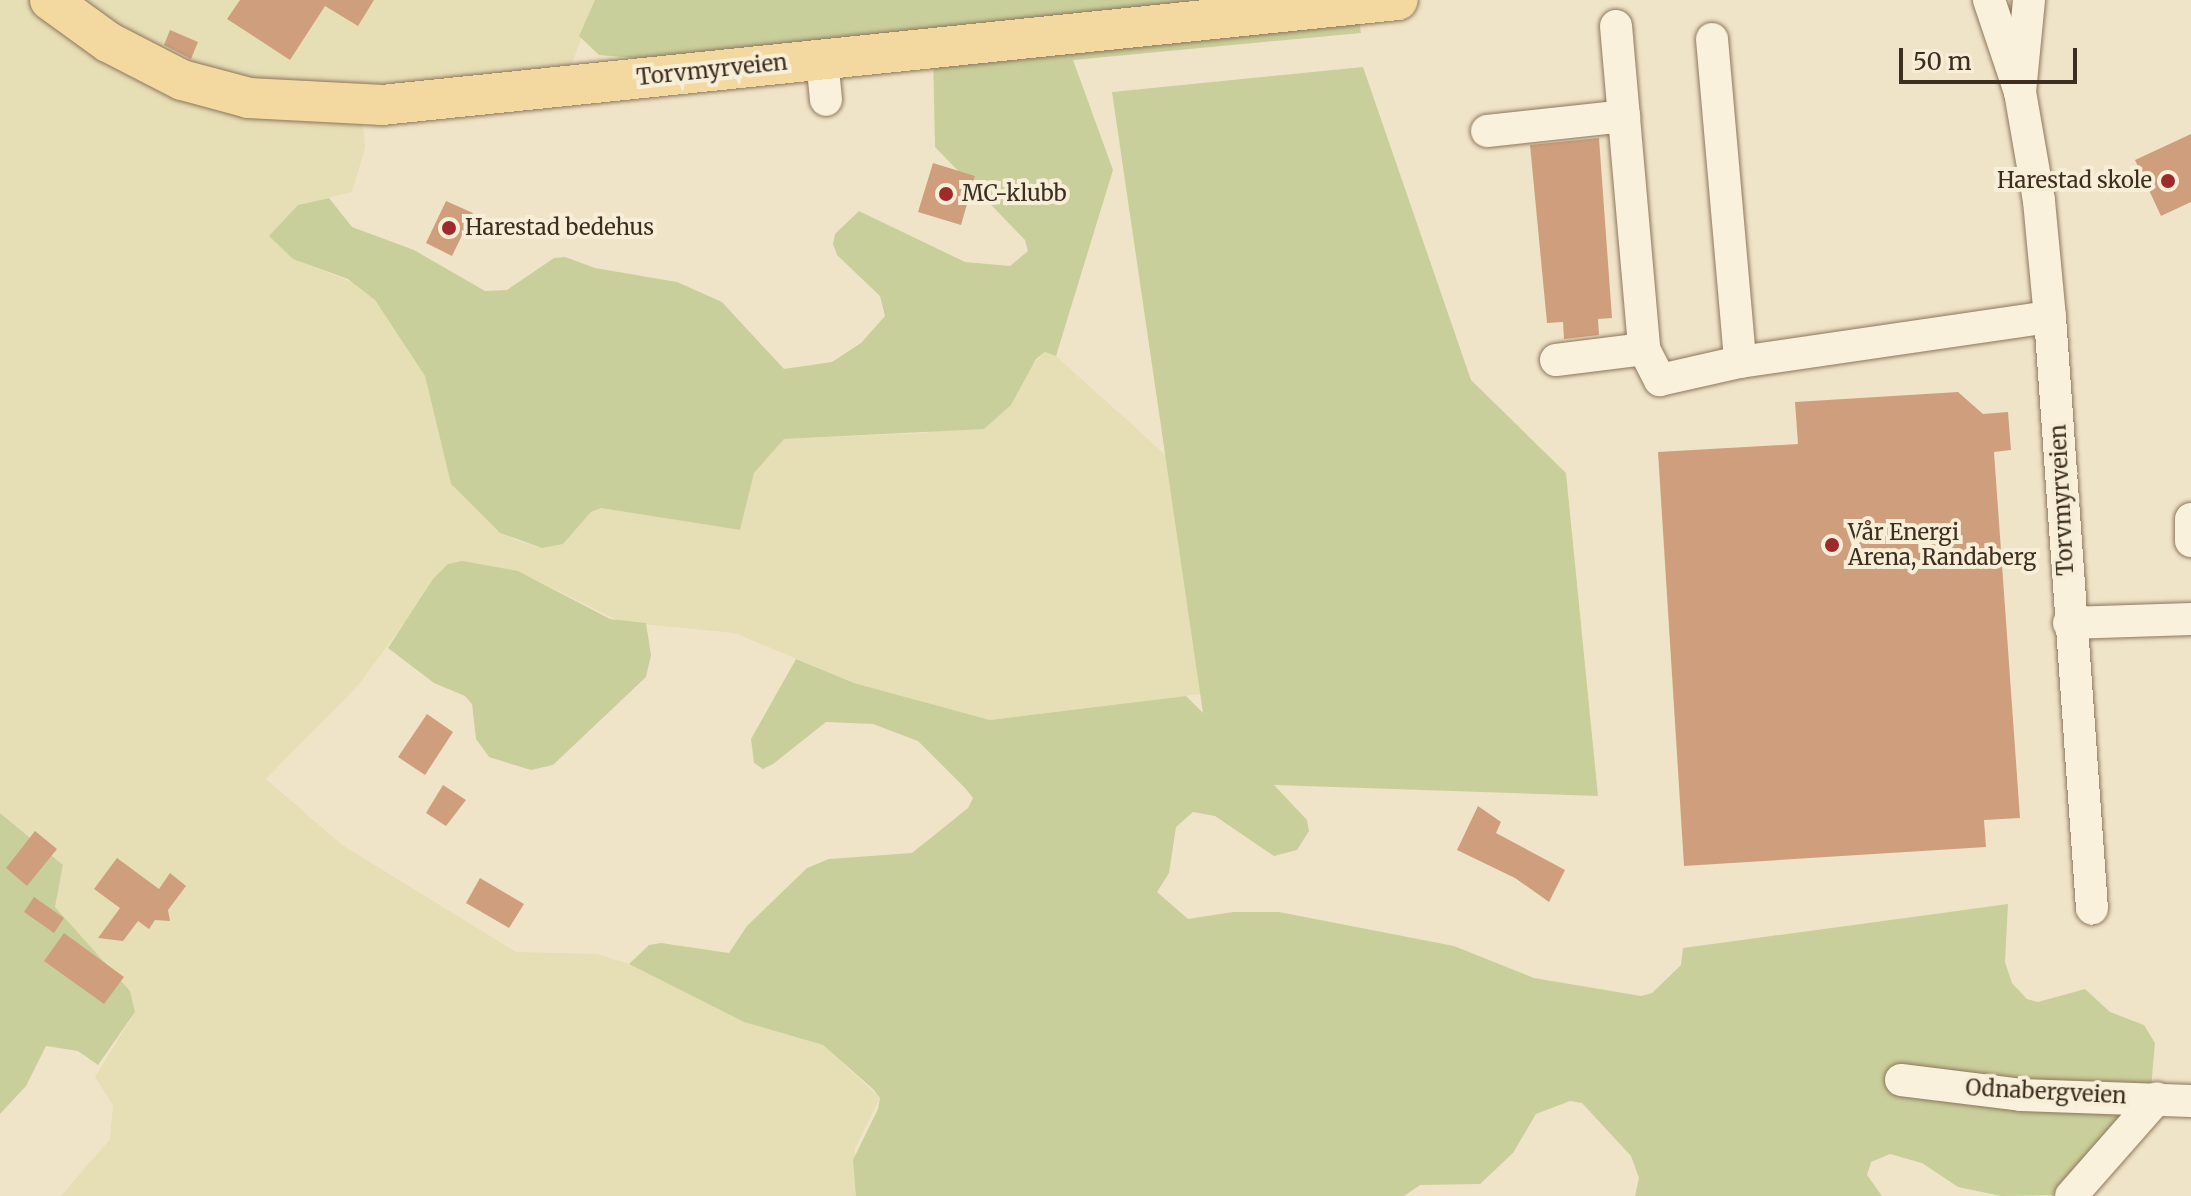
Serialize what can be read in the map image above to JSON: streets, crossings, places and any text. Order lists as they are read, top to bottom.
{
  "streets": {
    "main road": ["Torvmyrveien"],
    "street": ["Odnabergveien"]
  },
  "places": [
    "Harestad skole",
    "MC-klubb",
    "Harestad bedehus",
    "Vår Energi Arena, Randaberg"
  ],
  "scale_bar": "50 m"
}
